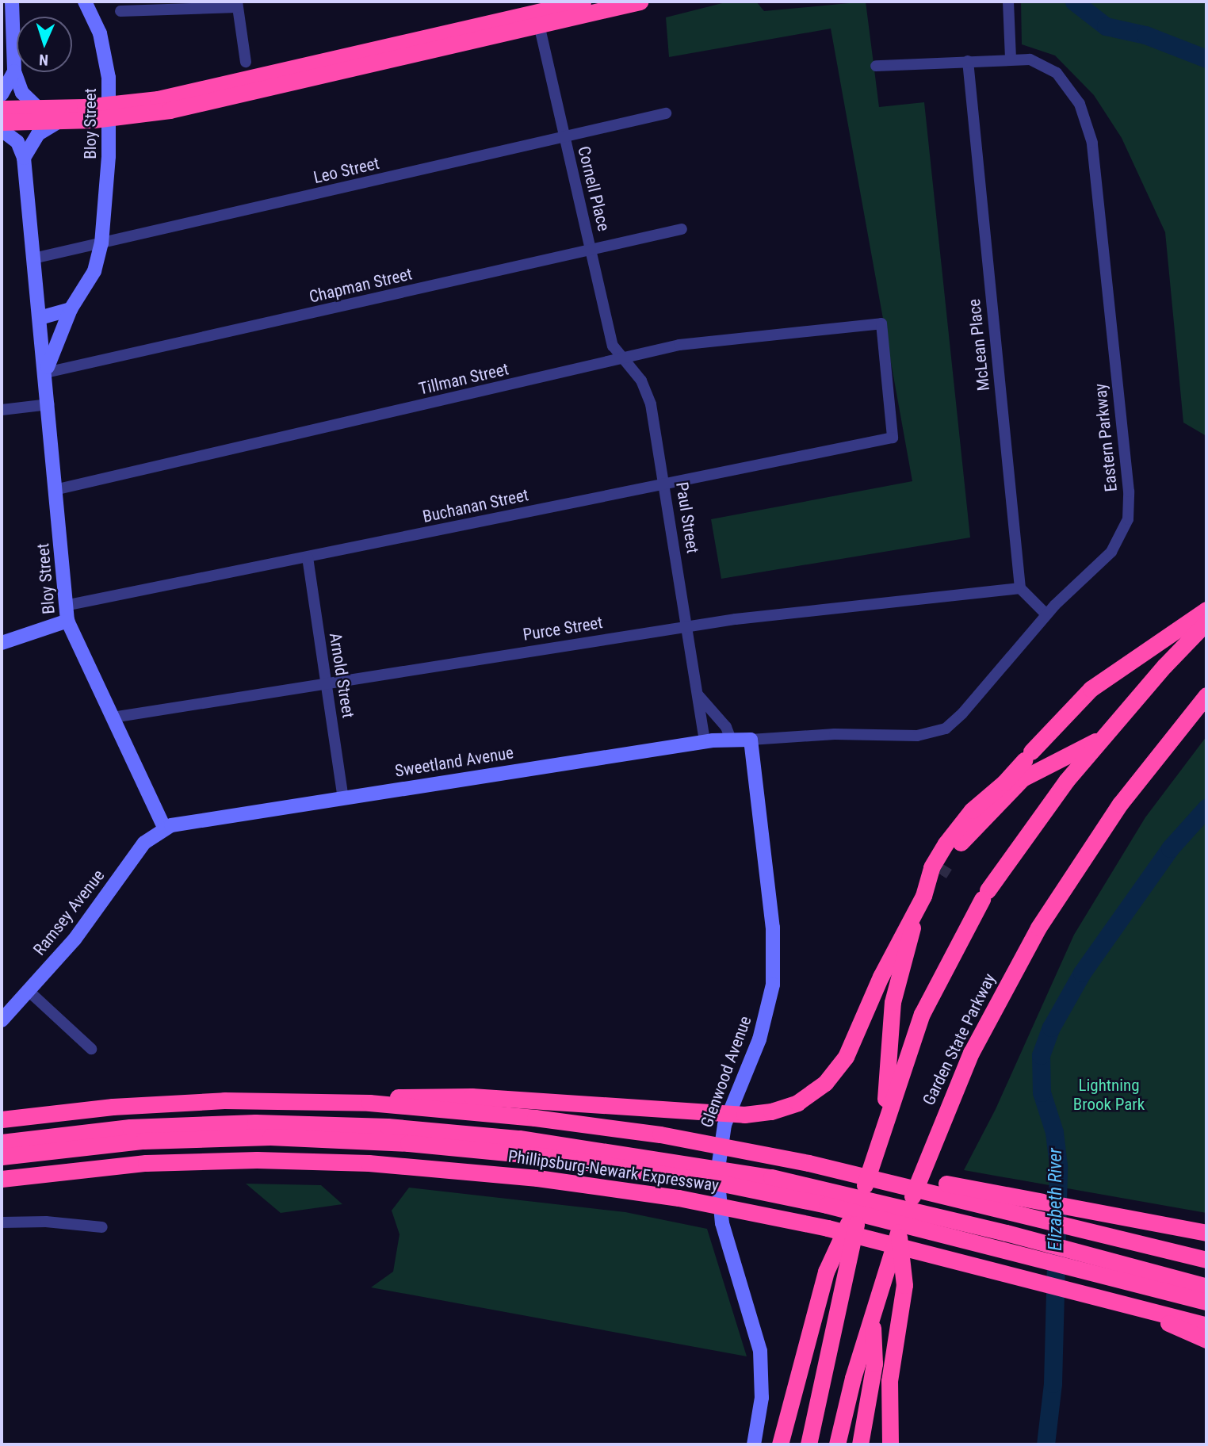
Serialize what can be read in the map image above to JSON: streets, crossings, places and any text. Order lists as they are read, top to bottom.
{
  "streets": {
    "highway": ["Garden State Parkway", "Phillipsburg-Newark Expressway"],
    "street": [
      "Bloy Street",
      "Leo Street",
      "Cornell Place",
      "Chapman Street",
      "McLean Place",
      "Tillman Street",
      "Eastern Parkway",
      "Buchanan Street",
      "Paul Street",
      "Purce Street",
      "Arnold Street",
      "Sweetland Avenue",
      "Ramsey Avenue",
      "Glenwood Avenue"
    ]
  },
  "crossings": [
    ["Bloy Street", "Leo Street"],
    ["Bloy Street", "Chapman Street"],
    ["Bloy Street", "Tillman Street"],
    ["Bloy Street", "Buchanan Street"],
    ["Bloy Street", "Purce Street"],
    ["Bloy Street", "Sweetland Avenue"],
    ["Bloy Street", "Ramsey Avenue"],
    ["Leo Street", "Cornell Place"],
    ["Cornell Place", "Chapman Street"],
    ["Cornell Place", "Tillman Street"],
    ["Cornell Place", "Paul Street"],
    ["McLean Place", "Eastern Parkway"],
    ["McLean Place", "Purce Street"],
    ["Tillman Street", "Buchanan Street"],
    ["Tillman Street", "Paul Street"],
    ["Eastern Parkway", "Sweetland Avenue"],
    ["Eastern Parkway", "Glenwood Avenue"],
    ["Buchanan Street", "Paul Street"],
    ["Buchanan Street", "Arnold Street"],
    ["Paul Street", "Purce Street"],
    ["Paul Street", "Sweetland Avenue"],
    ["Purce Street", "Arnold Street"],
    ["Arnold Street", "Sweetland Avenue"],
    ["Sweetland Avenue", "Ramsey Avenue"],
    ["Sweetland Avenue", "Glenwood Avenue"]
  ],
  "water": ["Elizabeth River"],
  "parks": ["Lightning Brook Park"],
  "north": "bottom"
}
